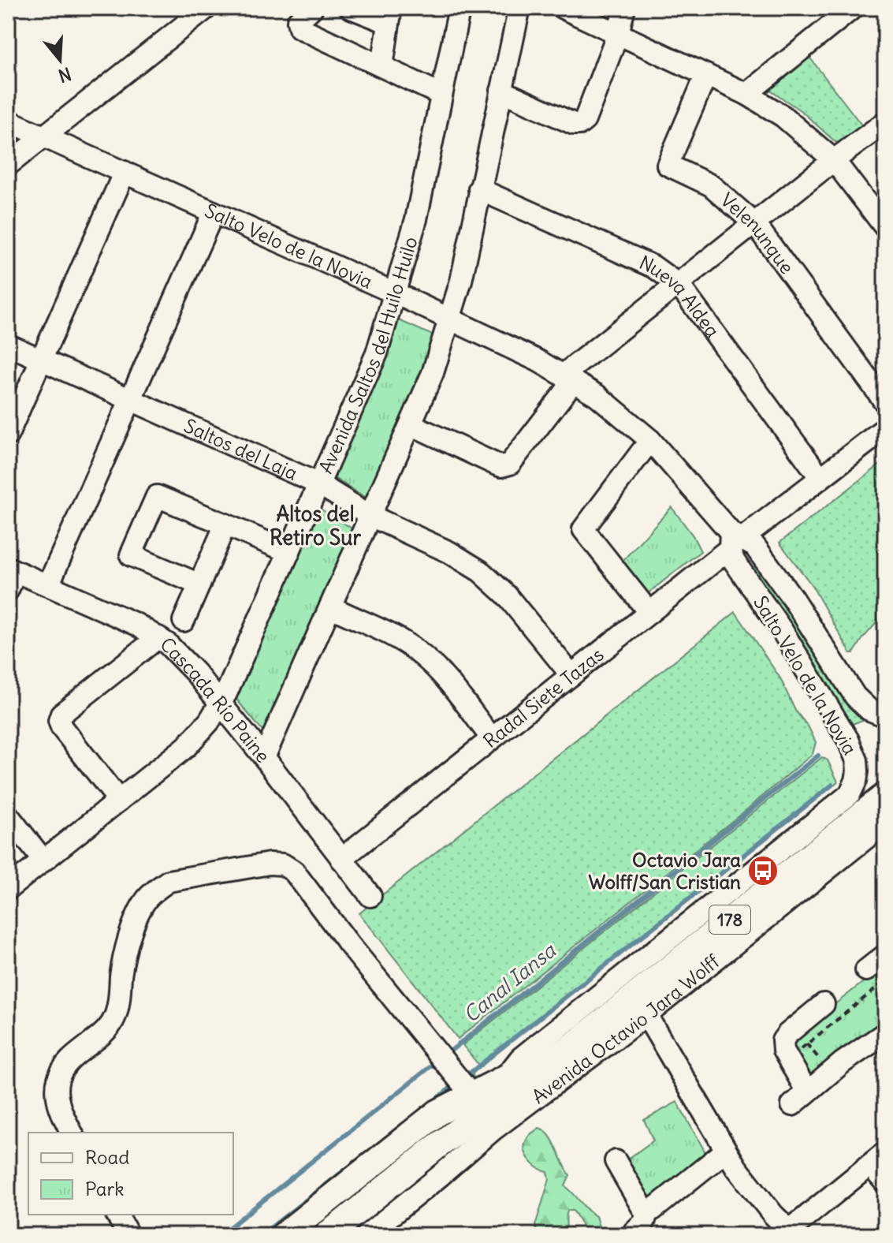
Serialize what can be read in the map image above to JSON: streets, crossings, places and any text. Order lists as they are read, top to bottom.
{
  "streets": {
    "main road": ["178", "Avenida Octavio Jara Wolff"],
    "street": [
      "Velenunque",
      "Salto Velo de la Novia",
      "Nueva Aldea",
      "Avenida Saltos del Huilo Huilo",
      "Saltos del Laja",
      "Radal Siete Tazas",
      "Cascada Río Paine"
    ]
  },
  "crossings": [
    ["Salto Velo de la Novia", "Avenida Saltos del Huilo Huilo"],
    ["Salto Velo de la Novia", "Radal Siete Tazas"],
    ["Salto Velo de la Novia", "Avenida Octavio Jara Wolff"],
    ["Nueva Aldea", "Radal Siete Tazas"],
    ["Avenida Saltos del Huilo Huilo", "Saltos del Laja"],
    ["Avenida Saltos del Huilo Huilo", "Cascada Río Paine"],
    ["Saltos del Laja", "Radal Siete Tazas"],
    ["Radal Siete Tazas", "Cascada Río Paine"]
  ],
  "districts": ["Altos del Retiro Sur"],
  "water": ["Canal Iansa"],
  "places": {
    "bus stop": ["Octavio Jara Wolff/San Cristian"]
  },
  "legend": ["Road", "Park"],
  "north": "bottom"
}
